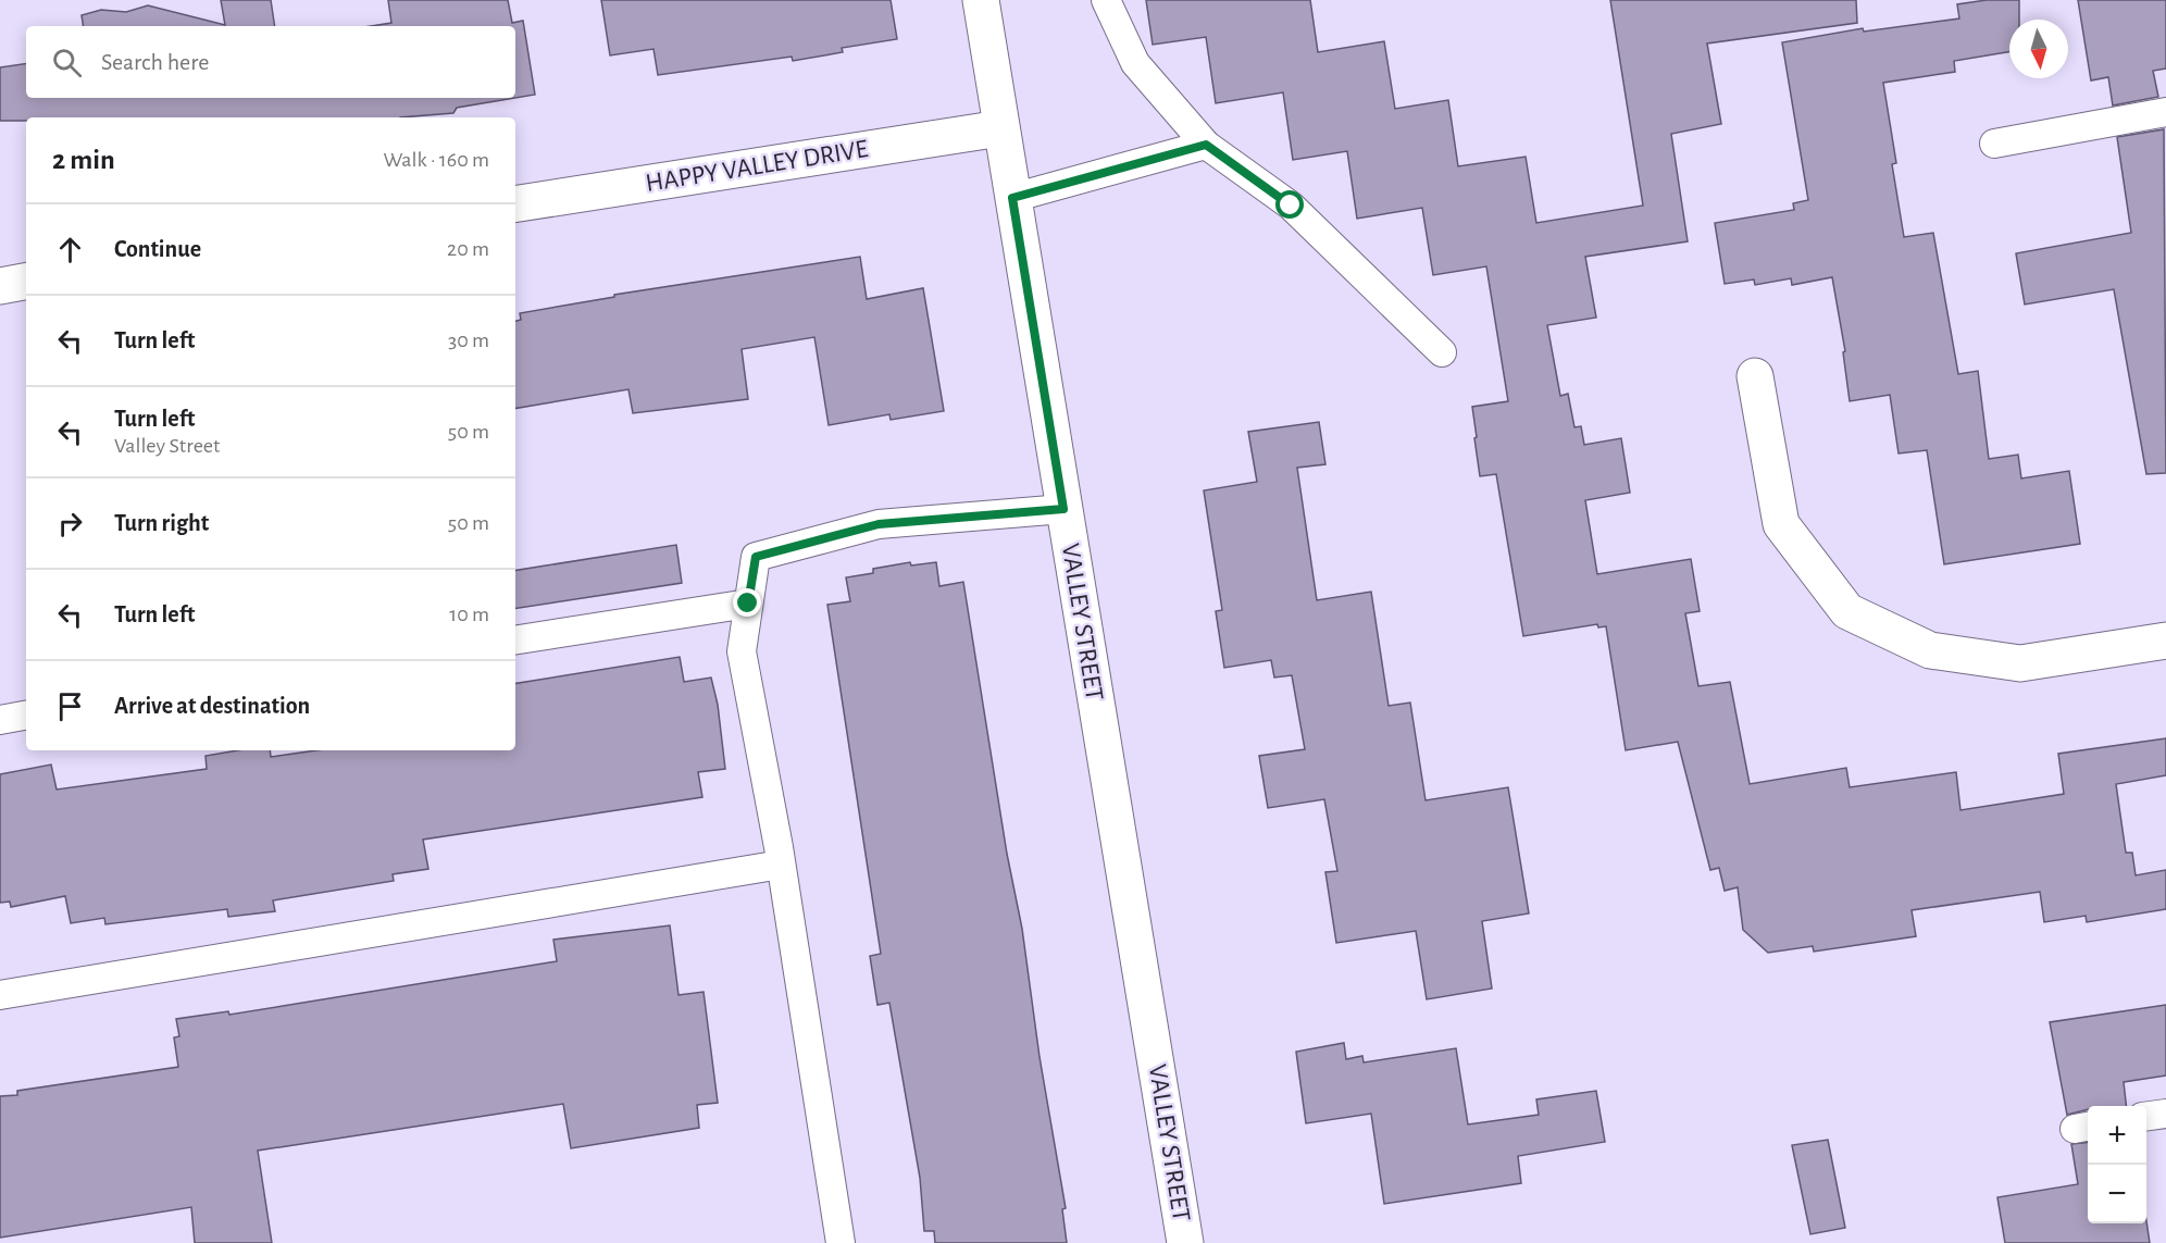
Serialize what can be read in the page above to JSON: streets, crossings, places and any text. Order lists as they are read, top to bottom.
{
  "streets": {
    "street": ["HAPPY VALLEY DRIVE", "VALLEY STREET"]
  },
  "crossings": [
    ["HAPPY VALLEY DRIVE", "VALLEY STREET"]
  ],
  "north": "bottom",
  "page": {
    "search": "Search here",
    "heading": ["2 min", "Walk · 160 m"],
    "list": [
      ["Continue", "20 m"],
      ["Turn left", "30 m"],
      ["Turn left", "Valley Street", "50 m"],
      ["Turn right", "50 m"],
      ["Turn left", "10 m"],
      "Arrive at destination"
    ],
    "map_buttons": ["+", "−"]
  }
}
